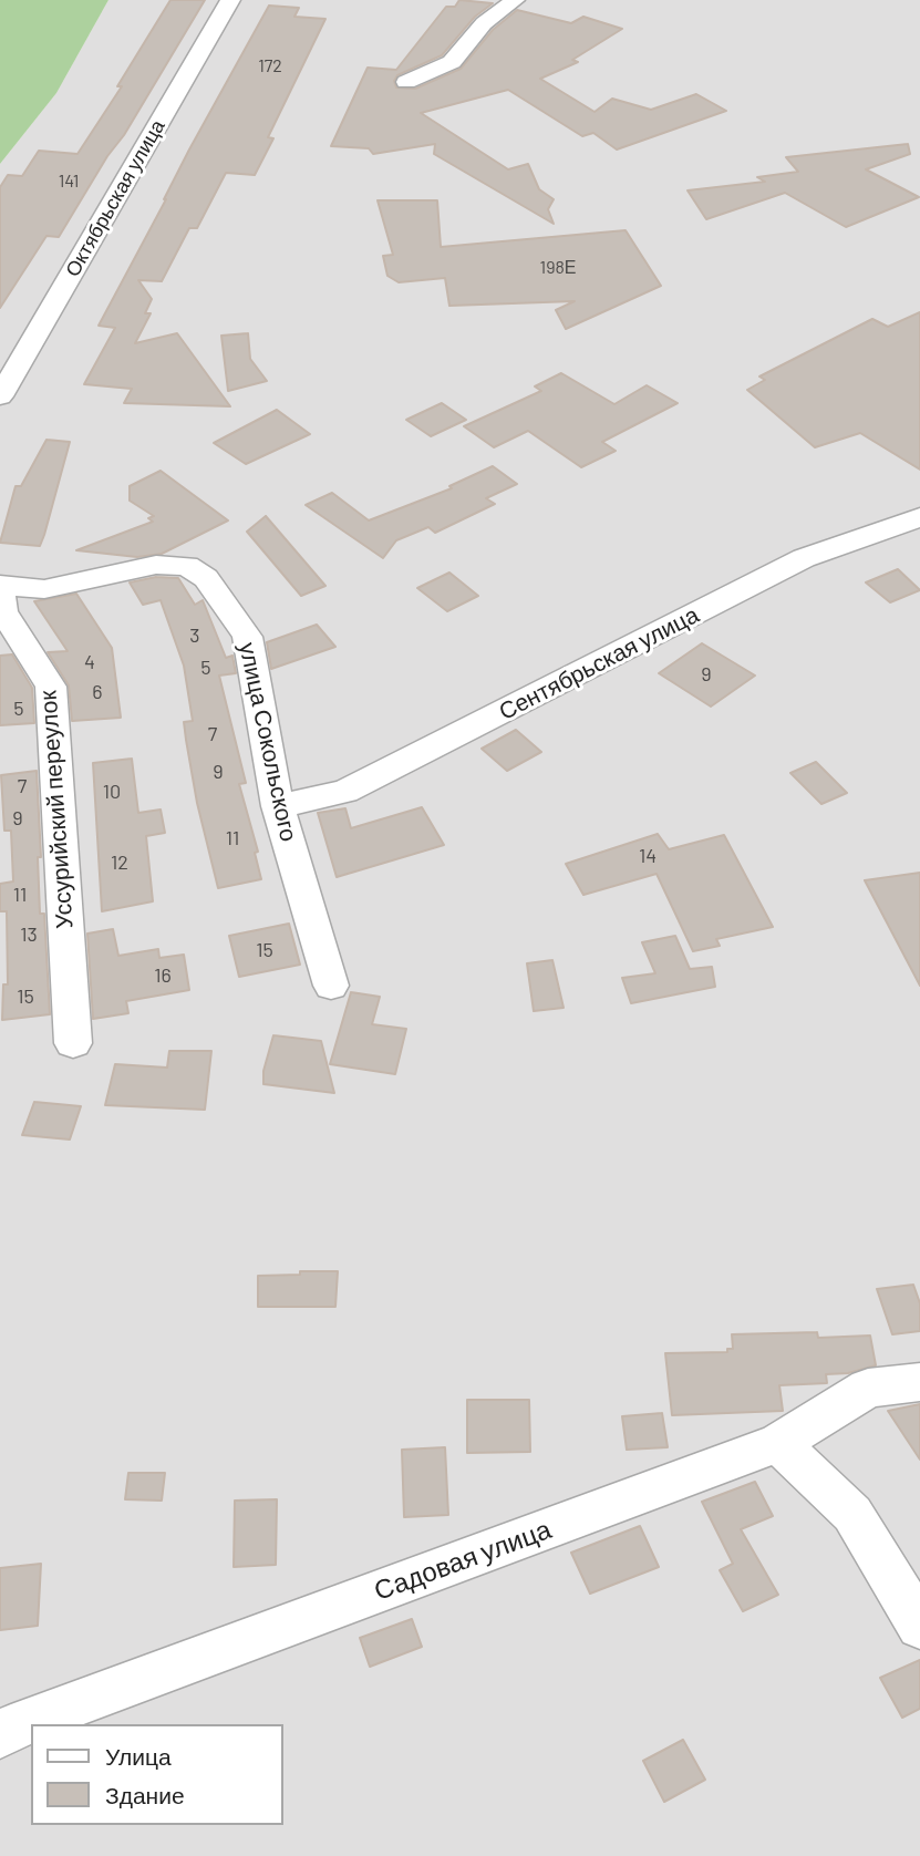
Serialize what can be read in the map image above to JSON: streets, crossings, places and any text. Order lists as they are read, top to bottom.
{
  "streets": {
    "street": [
      "Октябрьская улица",
      "Сентябрьская улица",
      "улица Сокольского",
      "Уссурийский переулок",
      "Садовая улица"
    ]
  },
  "crossings": [
    ["Сентябрьская улица", "улица Сокольского"],
    ["улица Сокольского", "Уссурийский переулок"]
  ],
  "house_numbers": [
    "172",
    "141",
    "198Е",
    "3",
    "4",
    "5",
    "9",
    "6",
    "5",
    "7",
    "9",
    "7",
    "10",
    "9",
    "11",
    "14",
    "12",
    "11",
    "13",
    "15",
    "16",
    "15"
  ],
  "legend": ["Улица", "Здание"]
}
